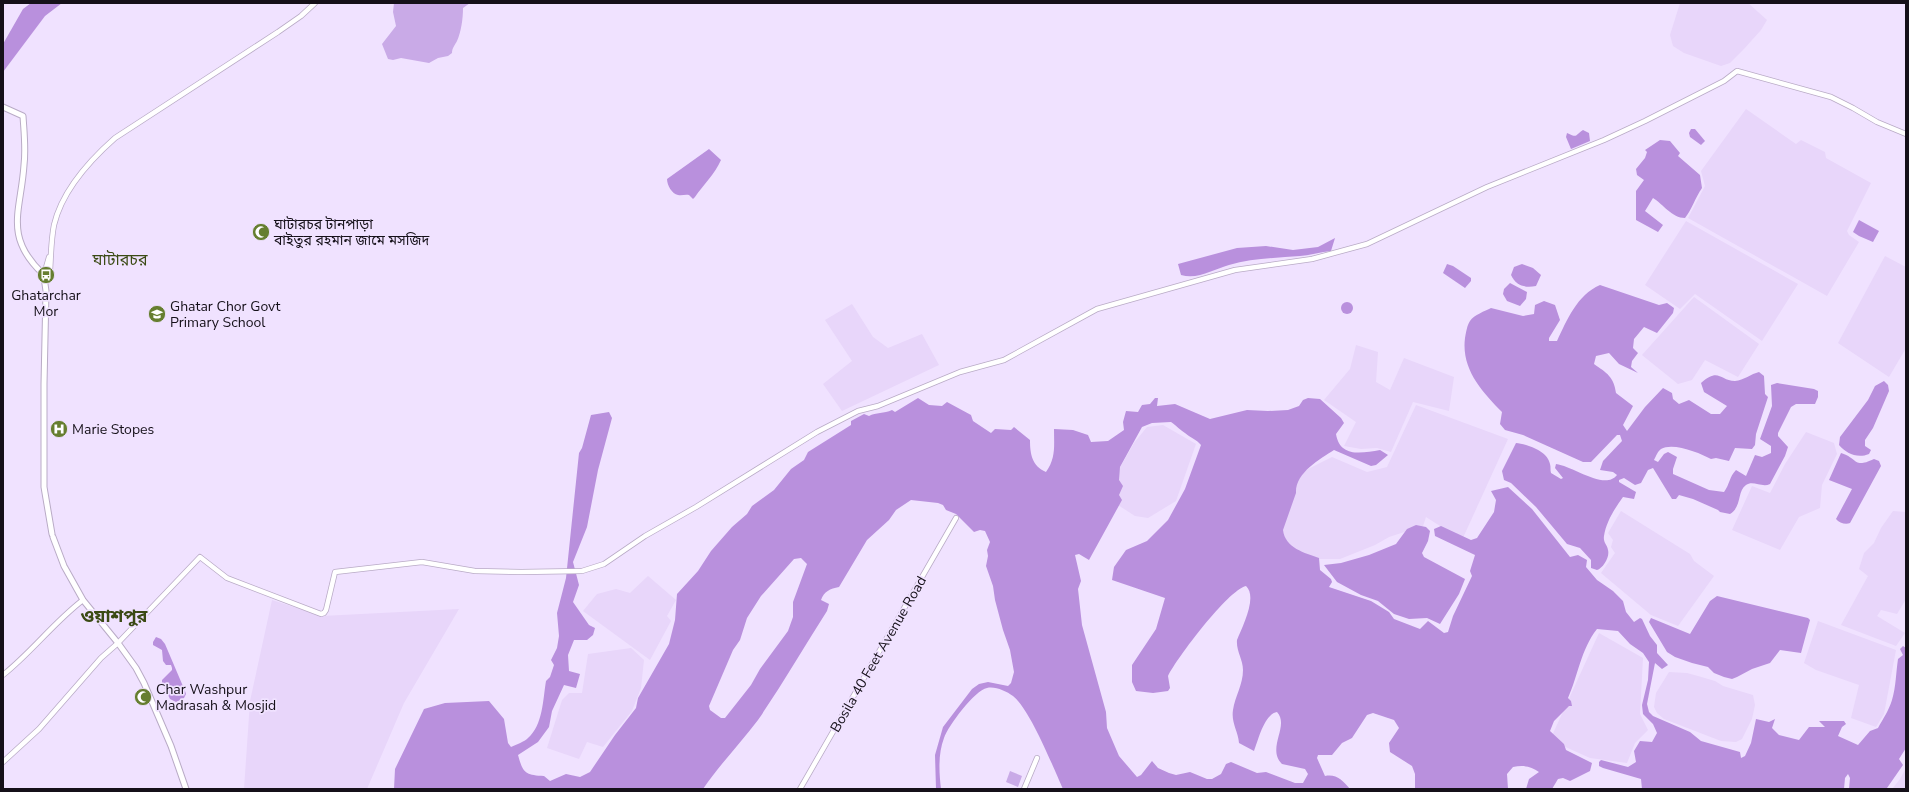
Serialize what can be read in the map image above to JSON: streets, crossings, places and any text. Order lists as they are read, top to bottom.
{
  "streets": {
    "street": ["Bosila 40 Feet Avenue Road"]
  },
  "districts": ["ঘাটারচর", "ওয়াশপুর"],
  "places": {
    "mosque": ["ঘাটারচর টানপাড়া বাইতুর রহমান জামে মসজিদ", "Char Washpur Madrasah & Mosjid"],
    "bus stop": ["Ghatarchar Mor"],
    "school or university": ["Ghatar Chor Govt Primary School"],
    "hospital": ["Marie Stopes"]
  }
}
